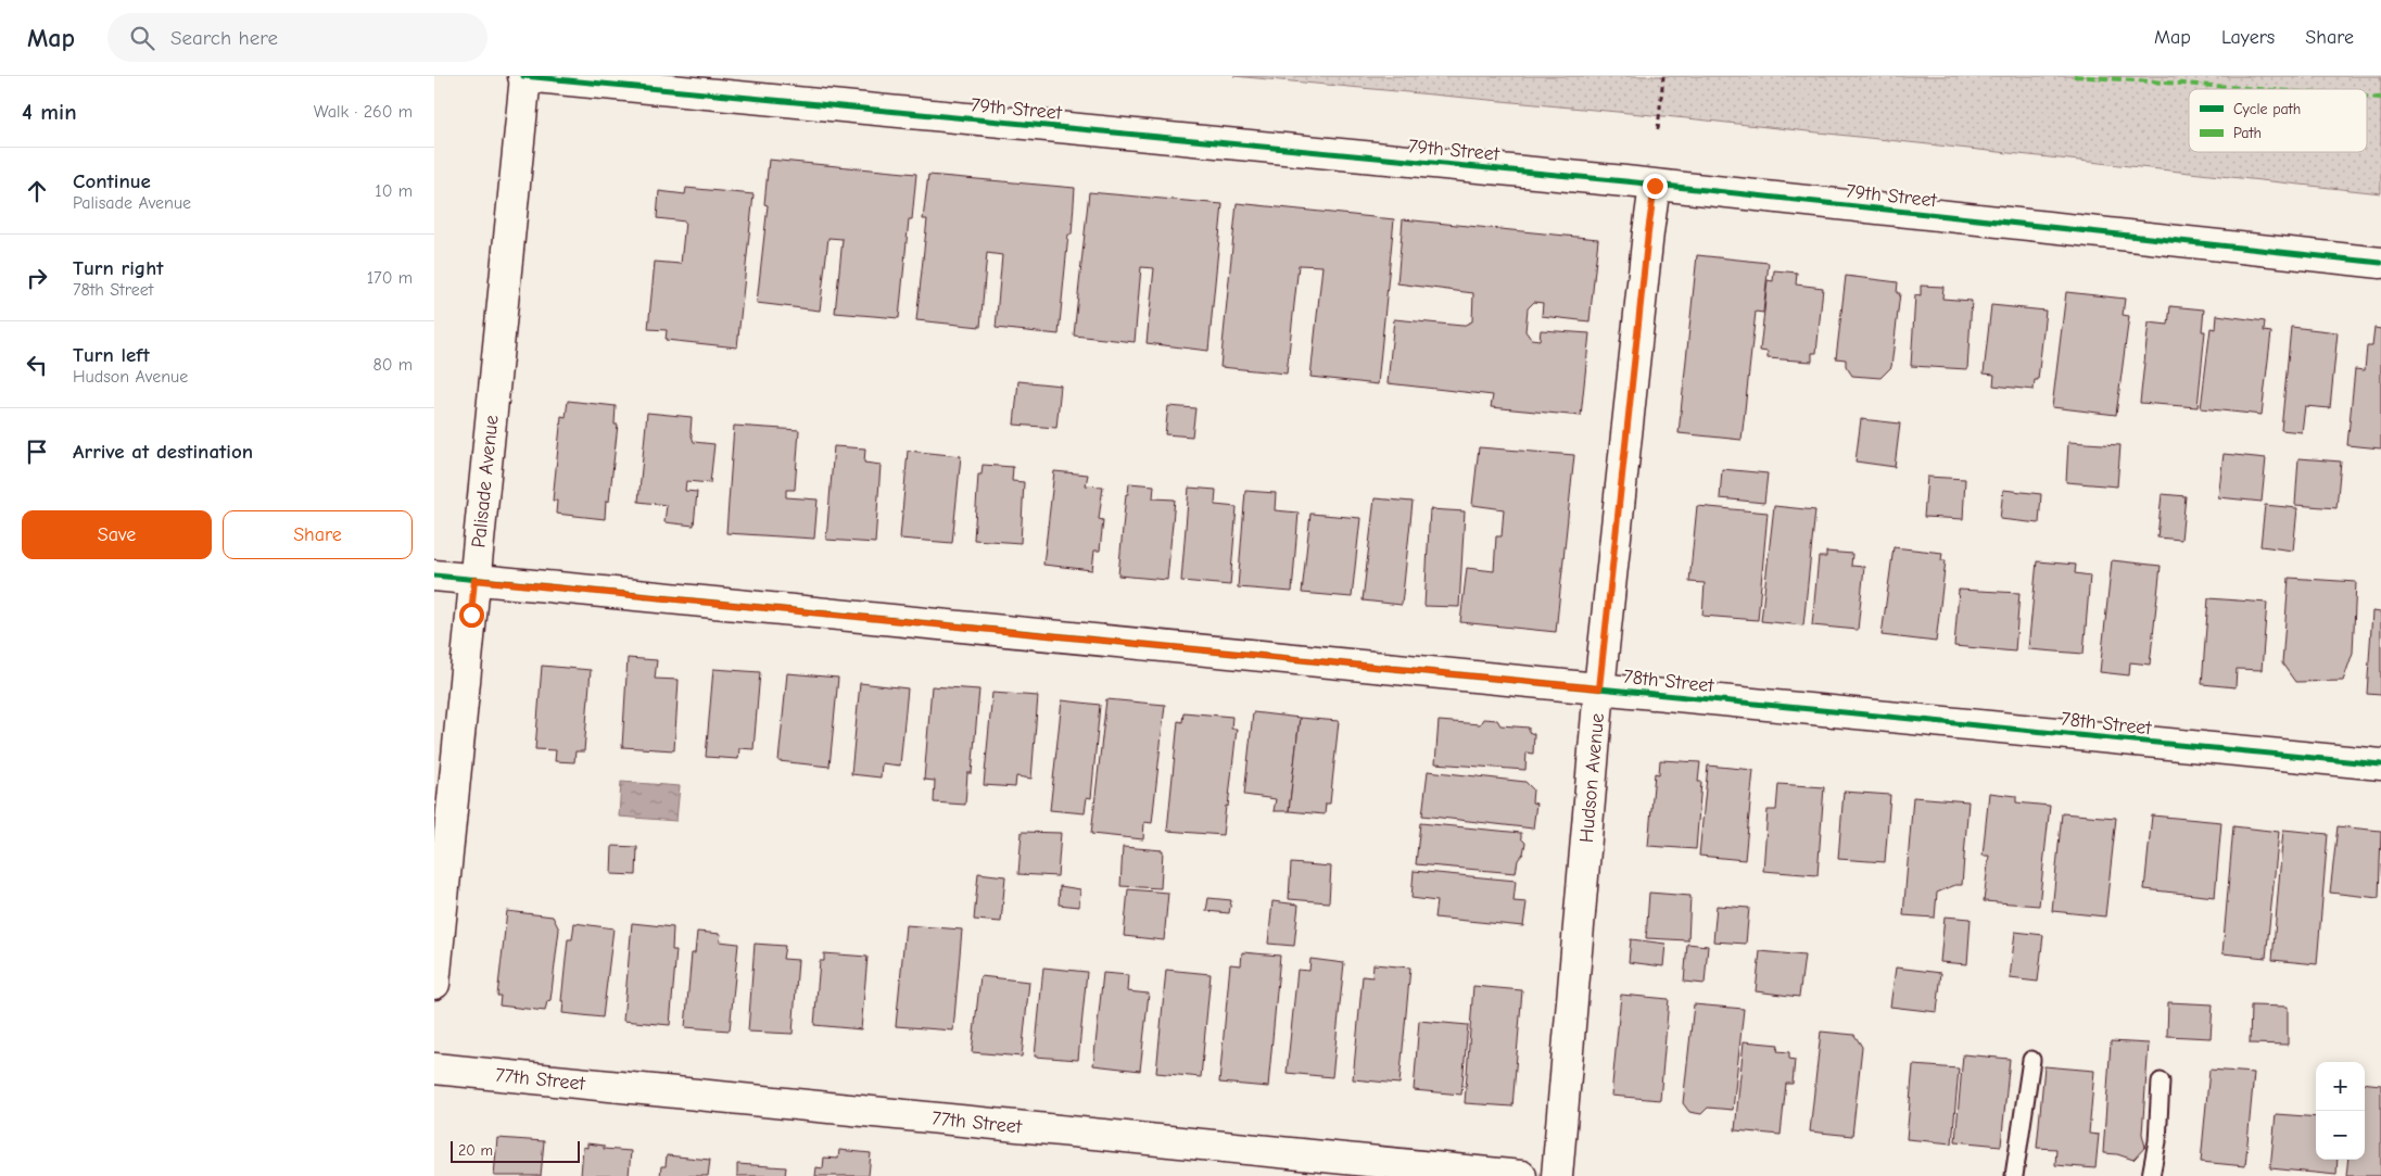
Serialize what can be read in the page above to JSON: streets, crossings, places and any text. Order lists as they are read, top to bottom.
{
  "streets": {
    "street": [
      "79th Street",
      "Palisade Avenue",
      "78th Street",
      "Hudson Avenue",
      "77th Street"
    ]
  },
  "crossings": [
    ["79th Street", "Palisade Avenue"],
    ["79th Street", "Hudson Avenue"],
    ["Palisade Avenue", "78th Street"],
    ["78th Street", "Hudson Avenue"]
  ],
  "legend": ["Cycle path", "Path"],
  "scale_bar": "20 m",
  "page": {
    "header": "Map",
    "search": "Search here",
    "nav": ["Map", "Layers", "Share"],
    "heading": ["4 min", "Walk · 260 m"],
    "list": [
      ["Continue", "Palisade Avenue", "10 m"],
      ["Turn right", "78th Street", "170 m"],
      ["Turn left", "Hudson Avenue", "80 m"],
      "Arrive at destination"
    ],
    "buttons": ["Save", "Share"],
    "map_buttons": ["+", "−"],
    "scale": "20 m"
  }
}
